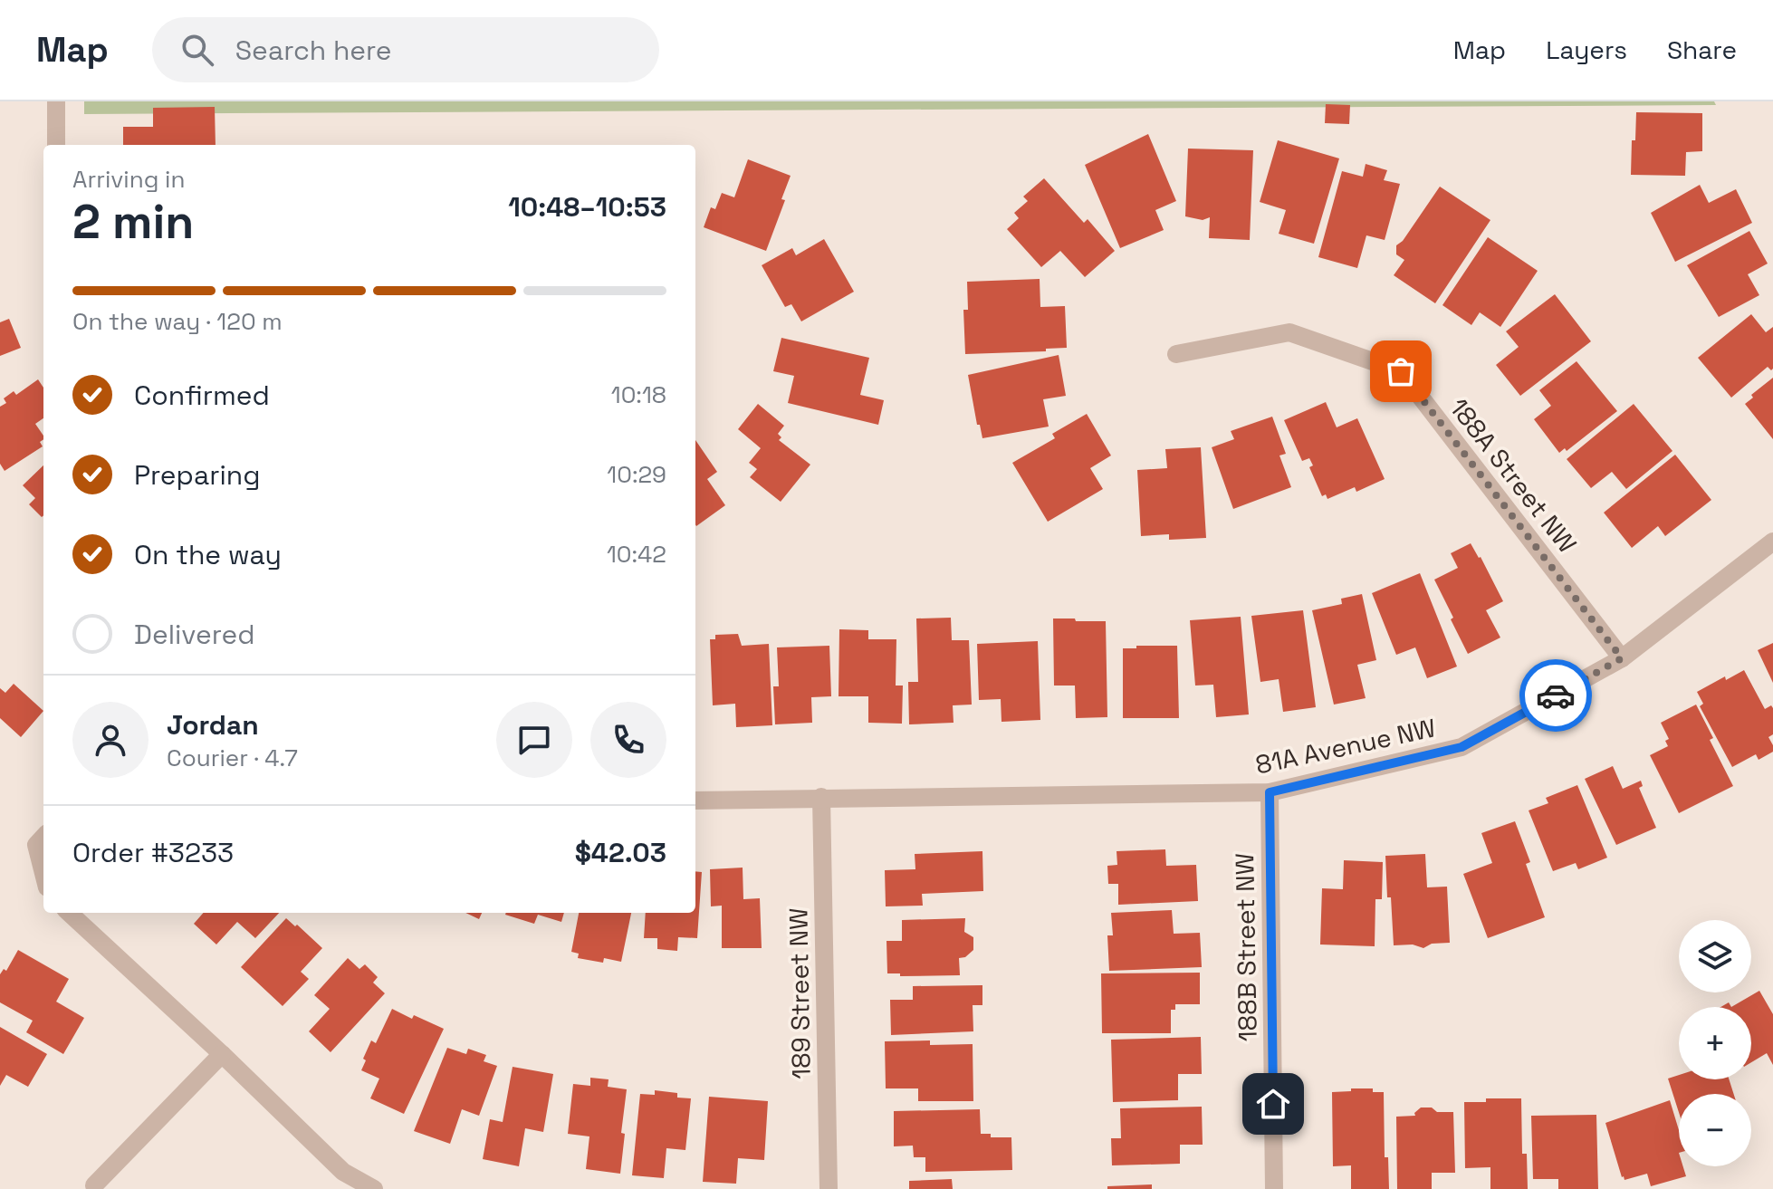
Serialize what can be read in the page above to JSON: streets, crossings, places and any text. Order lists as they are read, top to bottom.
{
  "streets": {
    "street": [
      "188A Street NW",
      "81A Avenue NW",
      "188B Street NW",
      "189 Street NW"
    ]
  },
  "crossings": [
    ["188A Street NW", "81A Avenue NW"],
    ["81A Avenue NW", "188B Street NW"],
    ["81A Avenue NW", "189 Street NW"]
  ],
  "page": {
    "header": "Map",
    "search": "Search here",
    "nav": ["Map", "Layers", "Share"],
    "heading": ["2 min", "Arriving in", "10:48–10:53"],
    "panel": [
      "Jordan",
      "Courier · 4.7",
      "Order #3233",
      "$42.03"
    ],
    "bar": "On the way · 120 m",
    "list": [
      ["Confirmed", "10:18"],
      ["Preparing", "10:29"],
      ["On the way", "10:42"],
      "Delivered"
    ],
    "map_buttons": ["+", "−"]
  }
}
